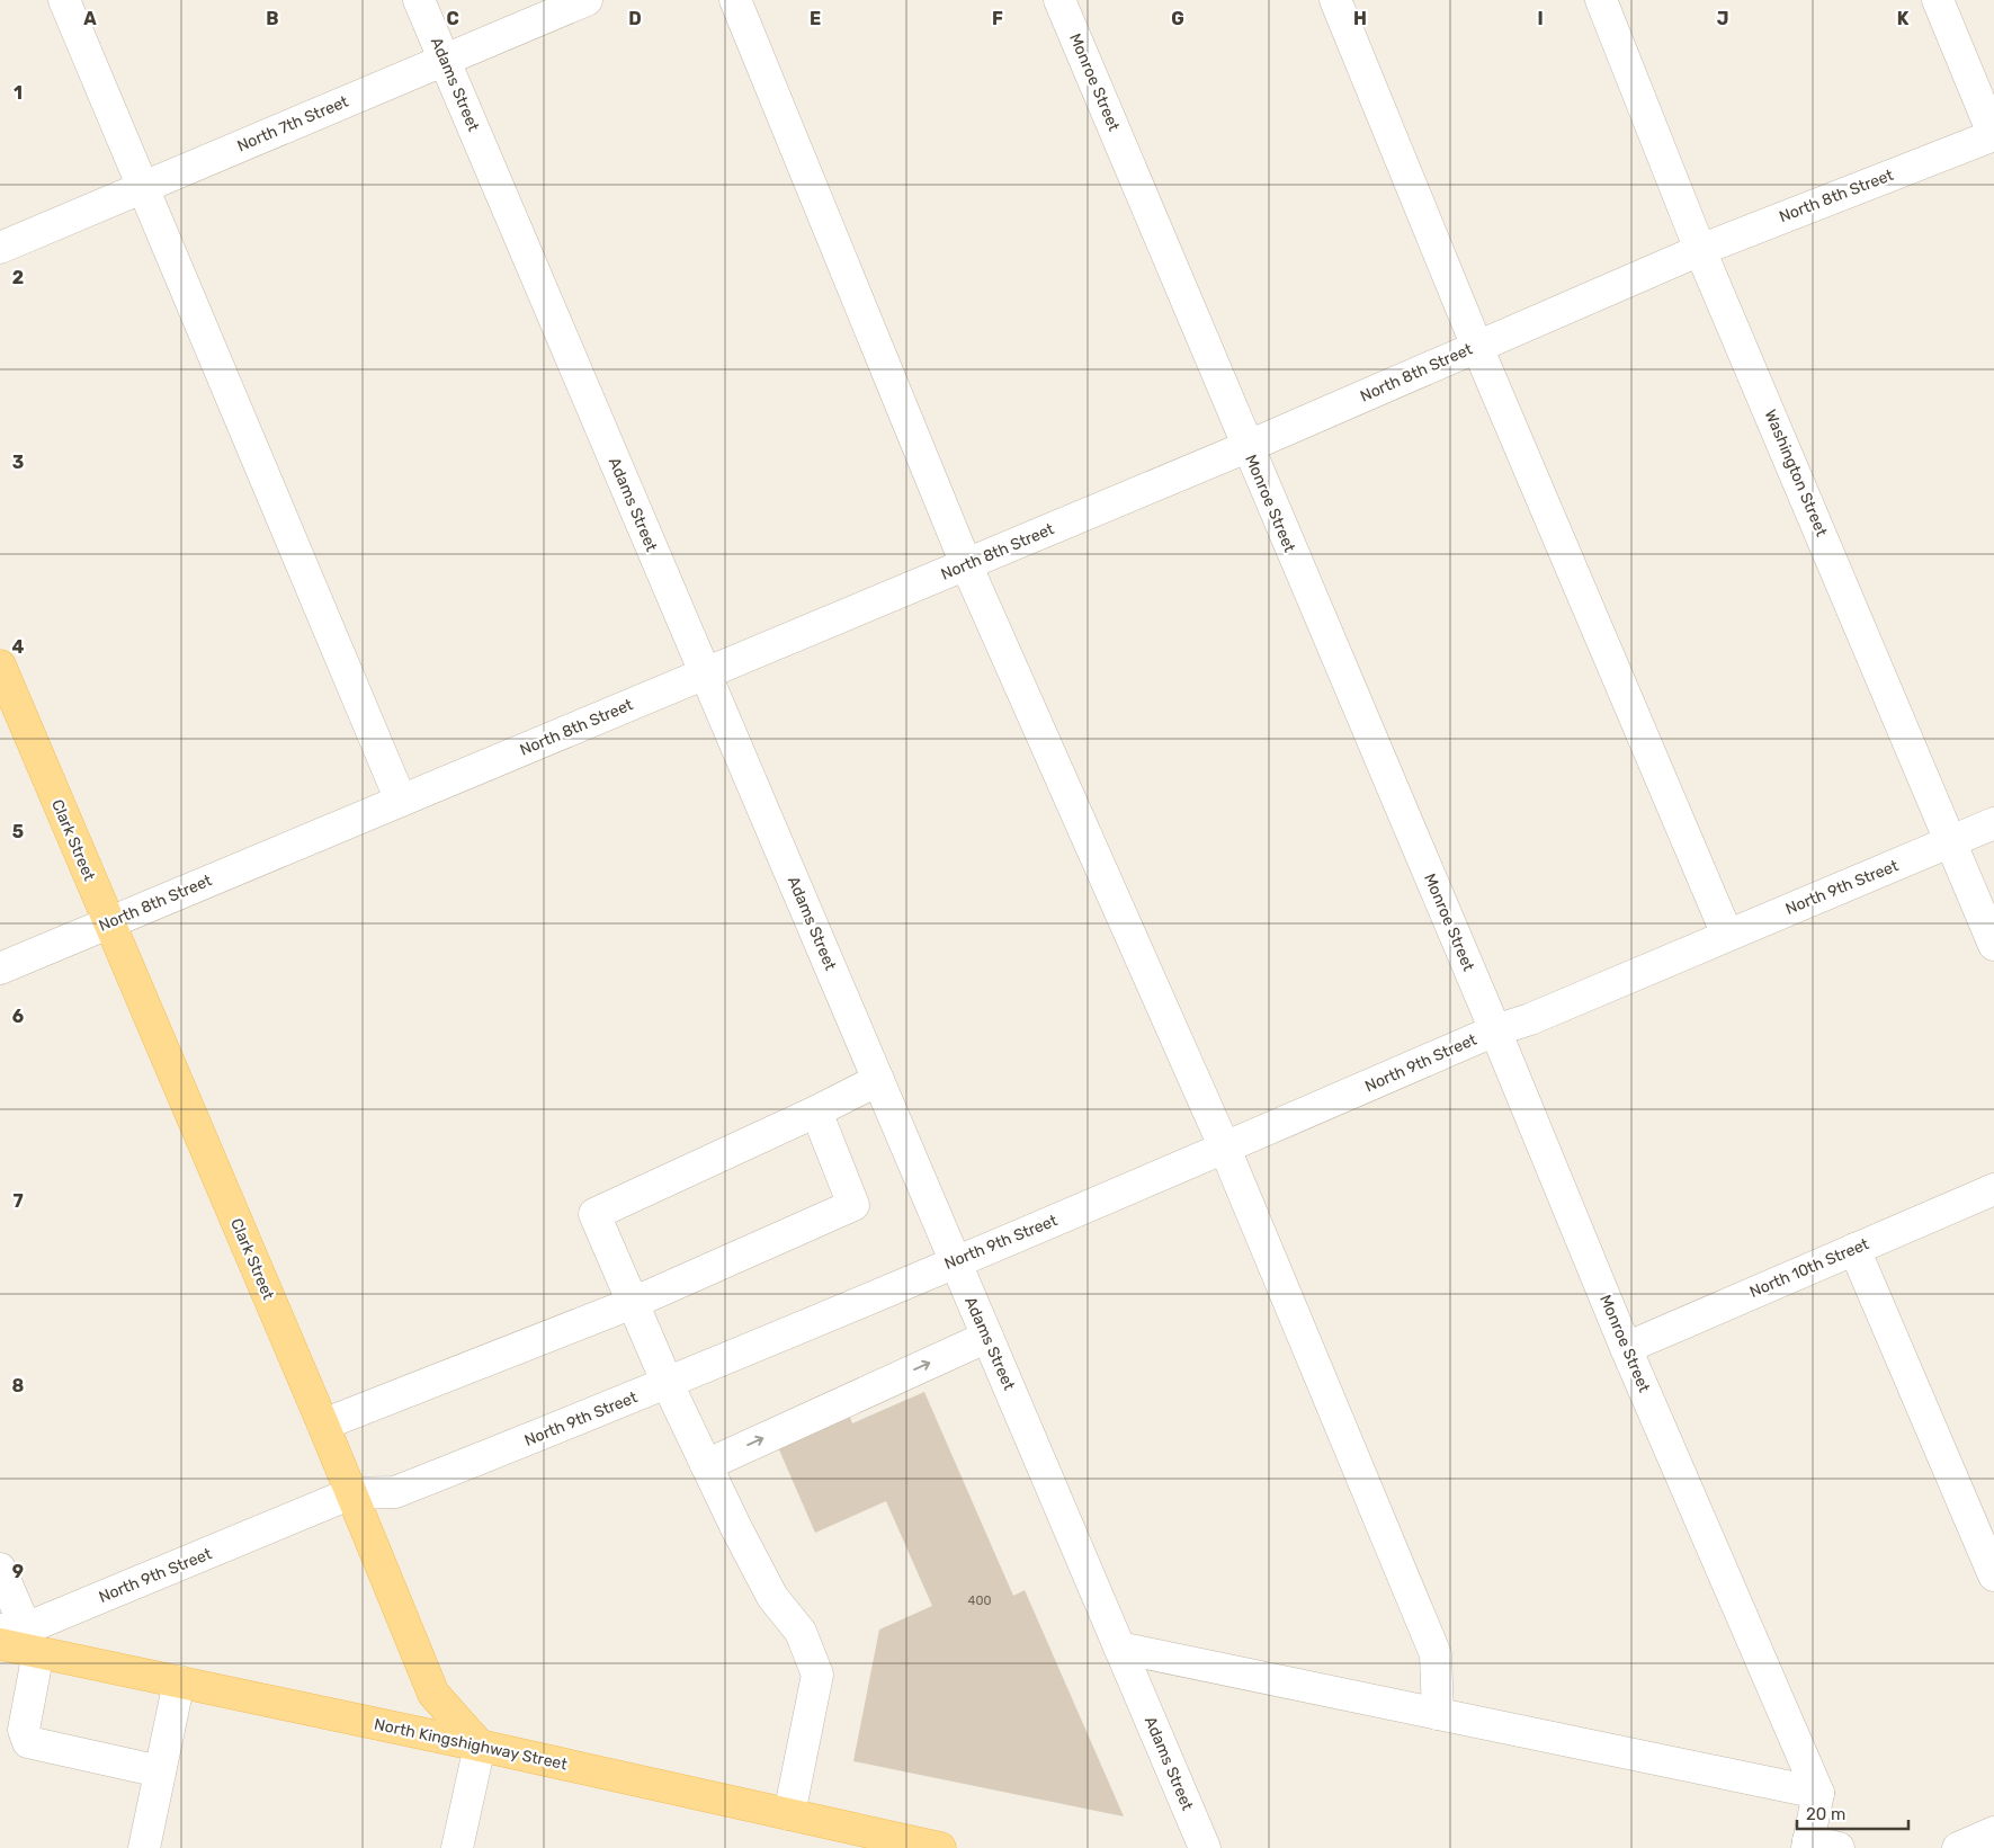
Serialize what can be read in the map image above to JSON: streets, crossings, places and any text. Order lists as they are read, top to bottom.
{
  "streets": {
    "main road": ["Clark Street", "North Kingshighway Street"],
    "street": [
      "Monroe Street",
      "Adams Street",
      "North 7th Street",
      "North 8th Street",
      "Washington Street",
      "North 9th Street",
      "North 10th Street"
    ]
  },
  "crossings": [
    ["Monroe Street", "North 8th Street"],
    ["Monroe Street", "North 9th Street"],
    ["Monroe Street", "North 10th Street"],
    ["Adams Street", "North 7th Street"],
    ["Adams Street", "North 8th Street"],
    ["Adams Street", "North 9th Street"],
    ["North 8th Street", "Washington Street"],
    ["North 8th Street", "Clark Street"],
    ["Washington Street", "North 9th Street"],
    ["Clark Street", "North 9th Street"],
    ["Clark Street", "North Kingshighway Street"],
    ["North 9th Street", "North Kingshighway Street"]
  ],
  "house_numbers": ["400"],
  "scale_bar": "20 m",
  "grid": {
    "columns": [
      "A",
      "B",
      "C",
      "D",
      "E",
      "F",
      "G",
      "H",
      "I",
      "J",
      "K"
    ],
    "rows": [
      "1",
      "2",
      "3",
      "4",
      "5",
      "6",
      "7",
      "8",
      "9"
    ]
  }
}
